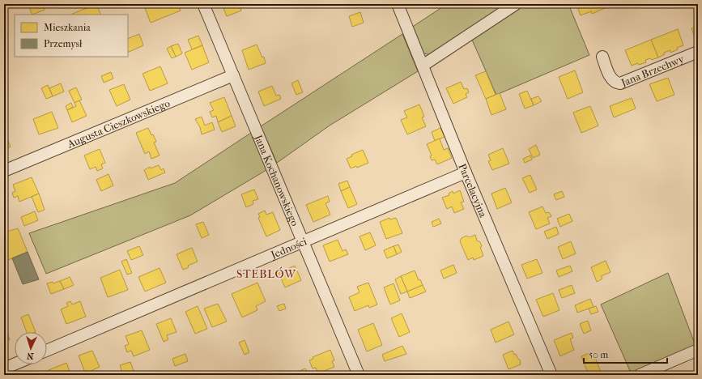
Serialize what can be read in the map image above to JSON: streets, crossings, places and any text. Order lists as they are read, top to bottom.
{
  "streets": {
    "street": [
      "Jana Brzechwy",
      "Augusta Cieszkowskiego",
      "Jana Kochanowskiego",
      "Parcelacyjna",
      "Jedności"
    ]
  },
  "crossings": [
    ["Augusta Cieszkowskiego", "Jana Kochanowskiego"],
    ["Jana Kochanowskiego", "Jedności"],
    ["Parcelacyjna", "Jedności"]
  ],
  "districts": ["STEBLÓW"],
  "legend": ["Mieszkania", "Przemysł"],
  "scale_bar": "50 m",
  "north": "bottom"
}
